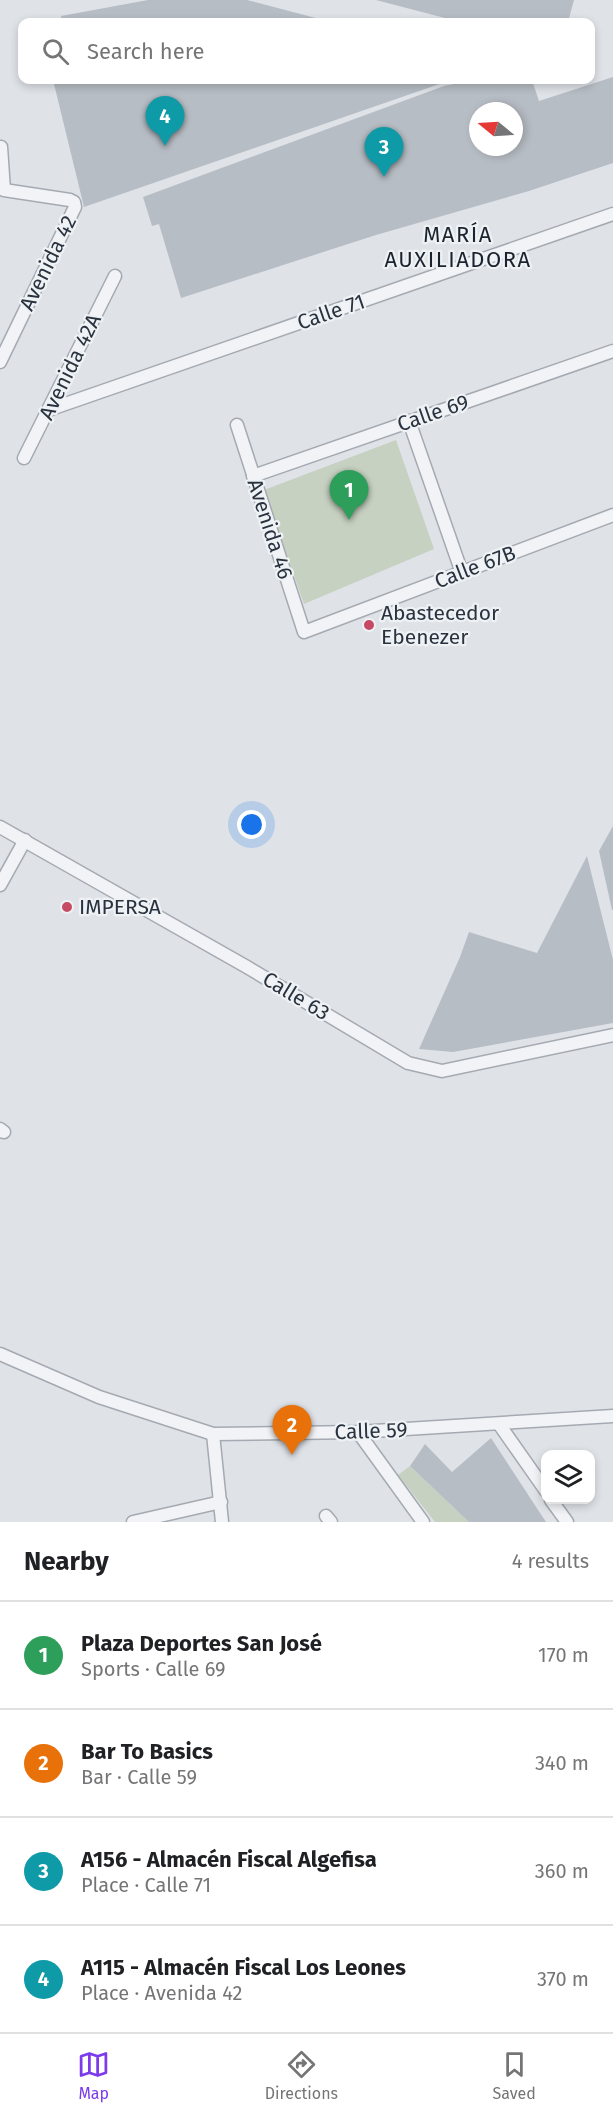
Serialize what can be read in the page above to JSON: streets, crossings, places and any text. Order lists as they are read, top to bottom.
{
  "streets": {
    "street": [
      "Avenida 42",
      "Calle 71",
      "Avenida 42A",
      "Calle 69",
      "Avenida 46",
      "Calle 67B",
      "Calle 63",
      "Calle 59"
    ]
  },
  "crossings": [
    ["Calle 71", "Avenida 42A"],
    ["Calle 69", "Avenida 46"],
    ["Avenida 46", "Calle 67B"]
  ],
  "districts": ["MARÍA AUXILIADORA"],
  "places": ["Abastecedor Ebenezer", "IMPERSA"],
  "north": "left",
  "page": {
    "search": "Search here",
    "pins": [
      "4",
      "3",
      "1",
      "2"
    ],
    "heading": ["Nearby", "4 results"],
    "list": [
      {
        "mark": "1",
        "name": "Plaza Deportes San José",
        "note": "Sports · Calle 69",
        "value": "170 m"
      },
      {
        "mark": "2",
        "name": "Bar To Basics",
        "note": "Bar · Calle 59",
        "value": "340 m"
      },
      {
        "mark": "3",
        "name": "A156 - Almacén Fiscal Algefisa",
        "note": "Place · Calle 71",
        "value": "360 m"
      },
      {
        "mark": "4",
        "name": "A115 - Almacén Fiscal Los Leones",
        "note": "Place · Avenida 42",
        "value": "370 m"
      }
    ],
    "nav": ["Map", "Directions", "Saved"]
  }
}
